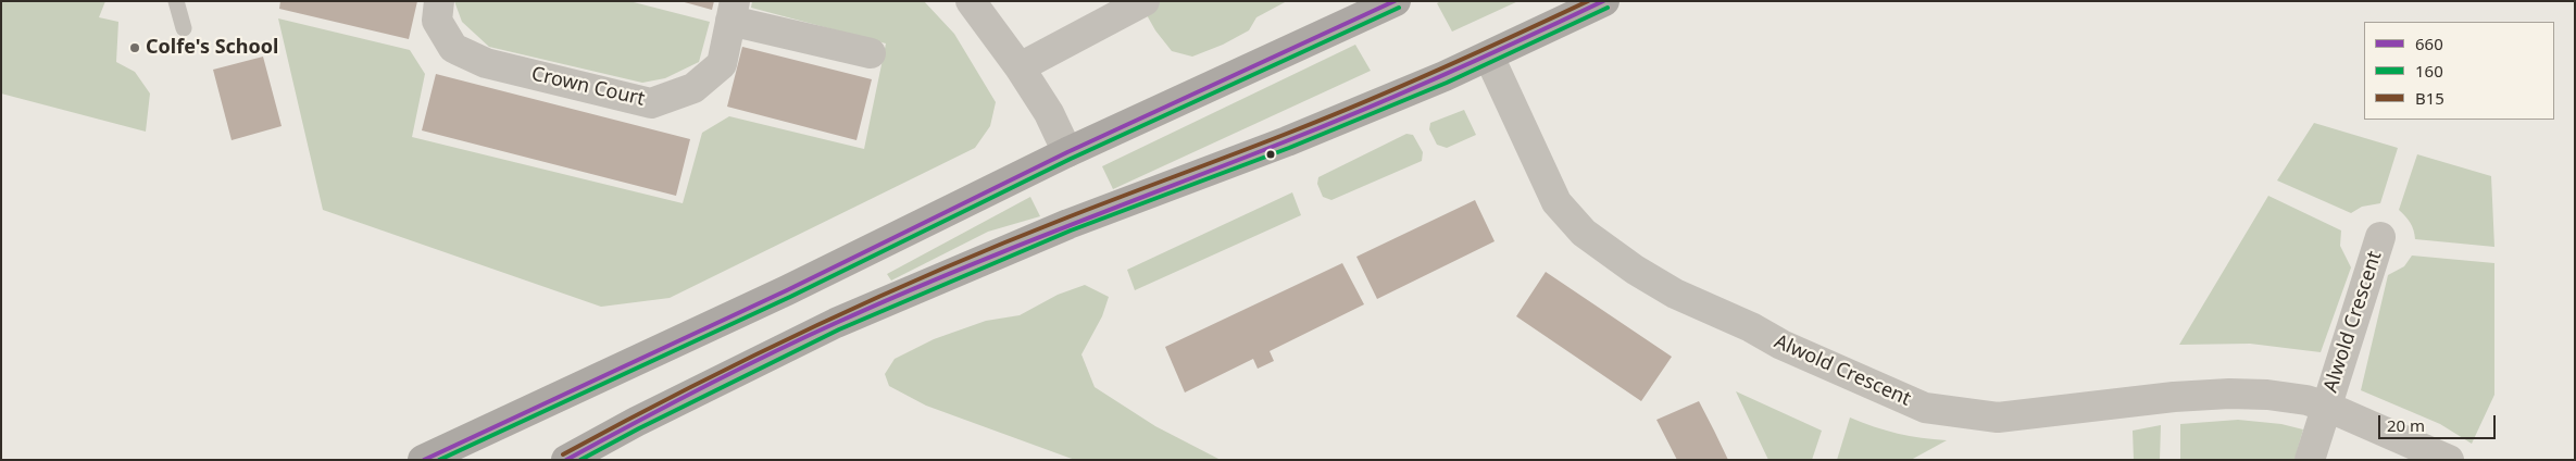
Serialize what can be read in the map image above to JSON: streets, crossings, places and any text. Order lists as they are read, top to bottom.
{
  "streets": {
    "street": ["Crown Court", "Alwold Crescent"]
  },
  "places": ["Colfe's School"],
  "lines": ["transit line 660", "transit line B15", "transit line 160"],
  "legend": ["660", "160", "B15"],
  "scale_bar": "20 m"
}
